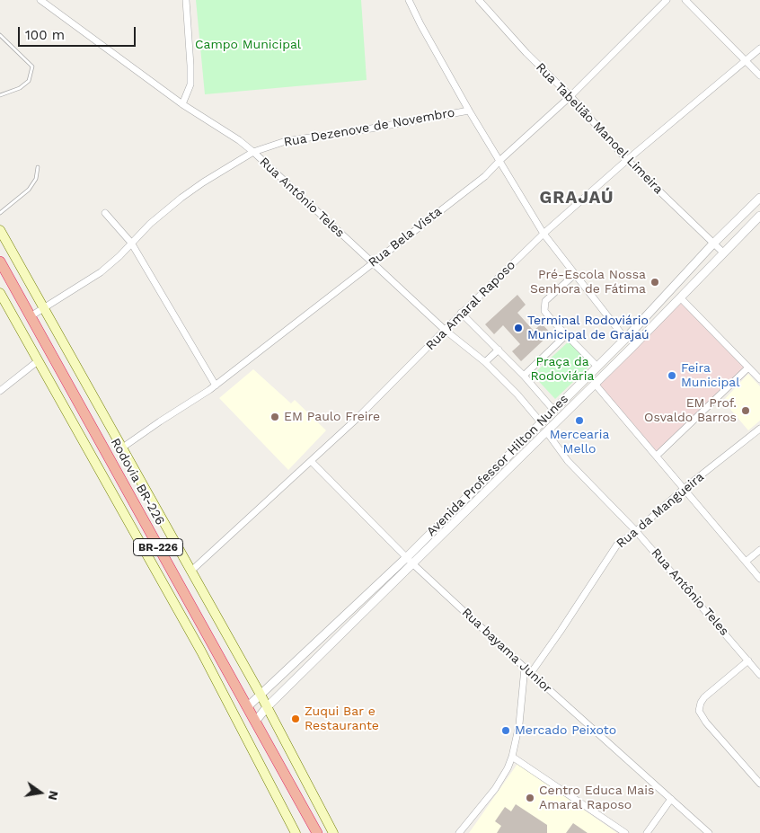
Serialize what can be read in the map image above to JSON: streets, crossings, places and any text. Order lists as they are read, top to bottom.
{
  "streets": {
    "highway": ["Rodovia BR-226", "BR-226"],
    "street": [
      "Rua Dezenove de Novembro",
      "Rua Tabelião Manoel Limeira",
      "Rua Antônio Teles",
      "Rua Bela Vista",
      "Rua Amaral Raposo",
      "Avenida Professor Hilton Nunes",
      "Rua da Mangueira",
      "Rua bayama Junior"
    ]
  },
  "crossings": [
    ["Rua Dezenove de Novembro", "Rua Antônio Teles"],
    ["Rua Dezenove de Novembro", "Rodovia BR-226"],
    ["Rua Tabelião Manoel Limeira", "Rua Bela Vista"],
    ["Rua Tabelião Manoel Limeira", "Rua Amaral Raposo"],
    ["Rua Tabelião Manoel Limeira", "Avenida Professor Hilton Nunes"],
    ["Rua Antônio Teles", "Rua Bela Vista"],
    ["Rua Antônio Teles", "Rua Amaral Raposo"],
    ["Rua Antônio Teles", "Avenida Professor Hilton Nunes"],
    ["Rua Antônio Teles", "Rua da Mangueira"],
    ["Rua Amaral Raposo", "Rua bayama Junior"],
    ["Avenida Professor Hilton Nunes", "Rodovia BR-226"],
    ["Avenida Professor Hilton Nunes", "Rua bayama Junior"],
    ["Rua da Mangueira", "Rua bayama Junior"]
  ],
  "districts": ["GRAJAÚ"],
  "parks": ["Campo Municipal", "Praça da Rodoviária"],
  "places": [
    "Pré-Escola Nossa Senhora de Fátima",
    "Terminal Rodoviário Municipal de Grajaú",
    "Feira Municipal",
    "EM Prof. Osvaldo Barros",
    "EM Paulo Freire",
    "Mercearia Mello",
    "Zuqui Bar e Restaurante",
    "Mercado Peixoto",
    "Centro Educa Mais Amaral Raposo"
  ],
  "scale_bar": "100 m",
  "north": "right"
}
